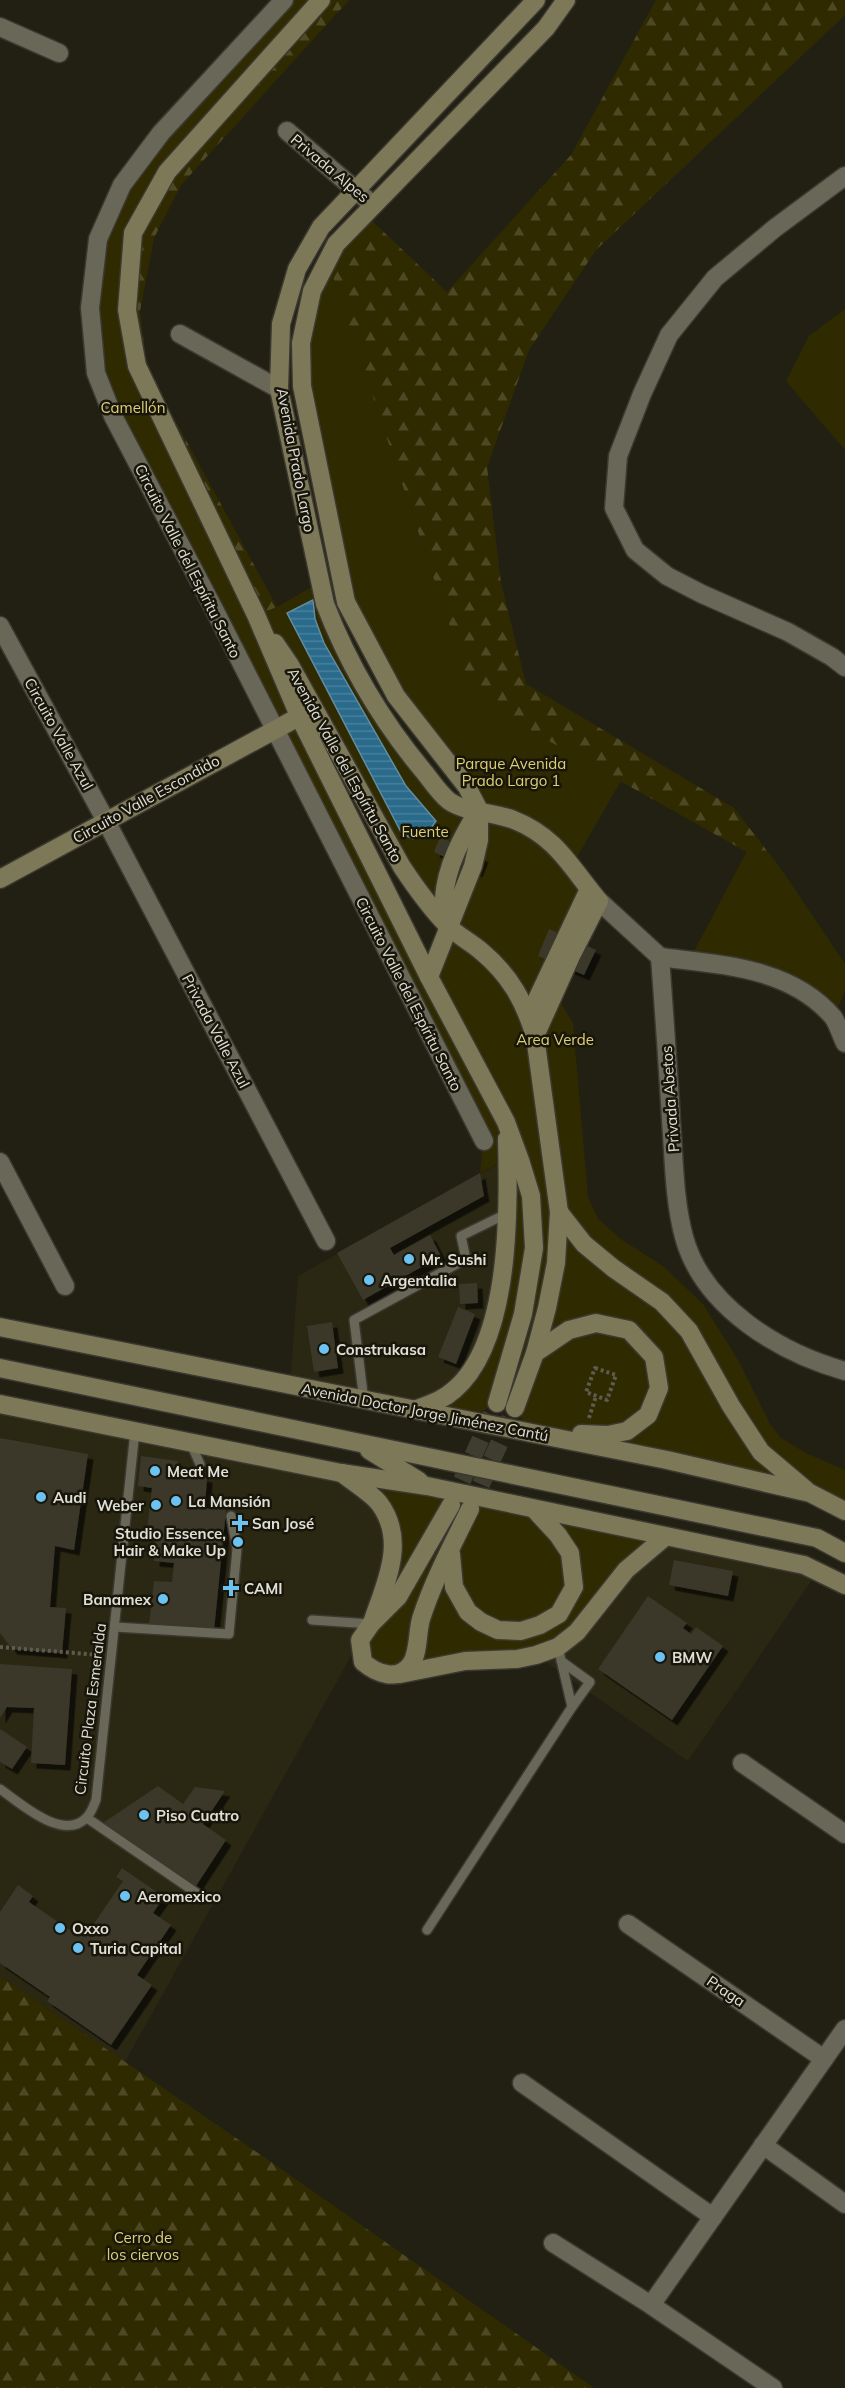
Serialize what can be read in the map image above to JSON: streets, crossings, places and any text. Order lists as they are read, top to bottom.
{
  "streets": {
    "main road": [
      "Avenida Prado Largo",
      "Avenida Valle del Espíritu Santo",
      "Circuito Valle Escondido",
      "Avenida Doctor Jorge Jiménez Cantú"
    ],
    "street": [
      "Privada Alpes",
      "Circuito Valle del Espíritu Santo",
      "Circuito Valle Azul",
      "Privada Valle Azul",
      "Privada Abetos",
      "Praga"
    ],
    "lane": ["Circuito Plaza Esmeralda"]
  },
  "crossings": [
    ["Privada Alpes", "Avenida Prado Largo"],
    ["Avenida Prado Largo", "Privada Abetos"],
    ["Circuito Valle del Espíritu Santo", "Circuito Valle Escondido"],
    ["Circuito Valle Azul", "Circuito Valle Escondido"],
    ["Circuito Valle Azul", "Privada Valle Azul"],
    ["Avenida Valle del Espíritu Santo", "Circuito Valle Escondido"],
    ["Circuito Valle Escondido", "Privada Valle Azul"]
  ],
  "parks": [
    "Camellón",
    "Parque Avenida Prado Largo 1",
    "Fuente",
    "Area Verde",
    "Cerro de los ciervos"
  ],
  "places": {
    "other": [
      "Mr. Sushi",
      "Argentalia",
      "Construkasa",
      "Meat Me",
      "Audi",
      "La Mansión",
      "Weber",
      "Studio Essence, Hair & Make Up",
      "Banamex",
      "BMW",
      "Piso Cuatro",
      "Aeromexico",
      "Oxxo",
      "Turia Capital"
    ],
    "health": ["San José", "CAMI"]
  }
}
